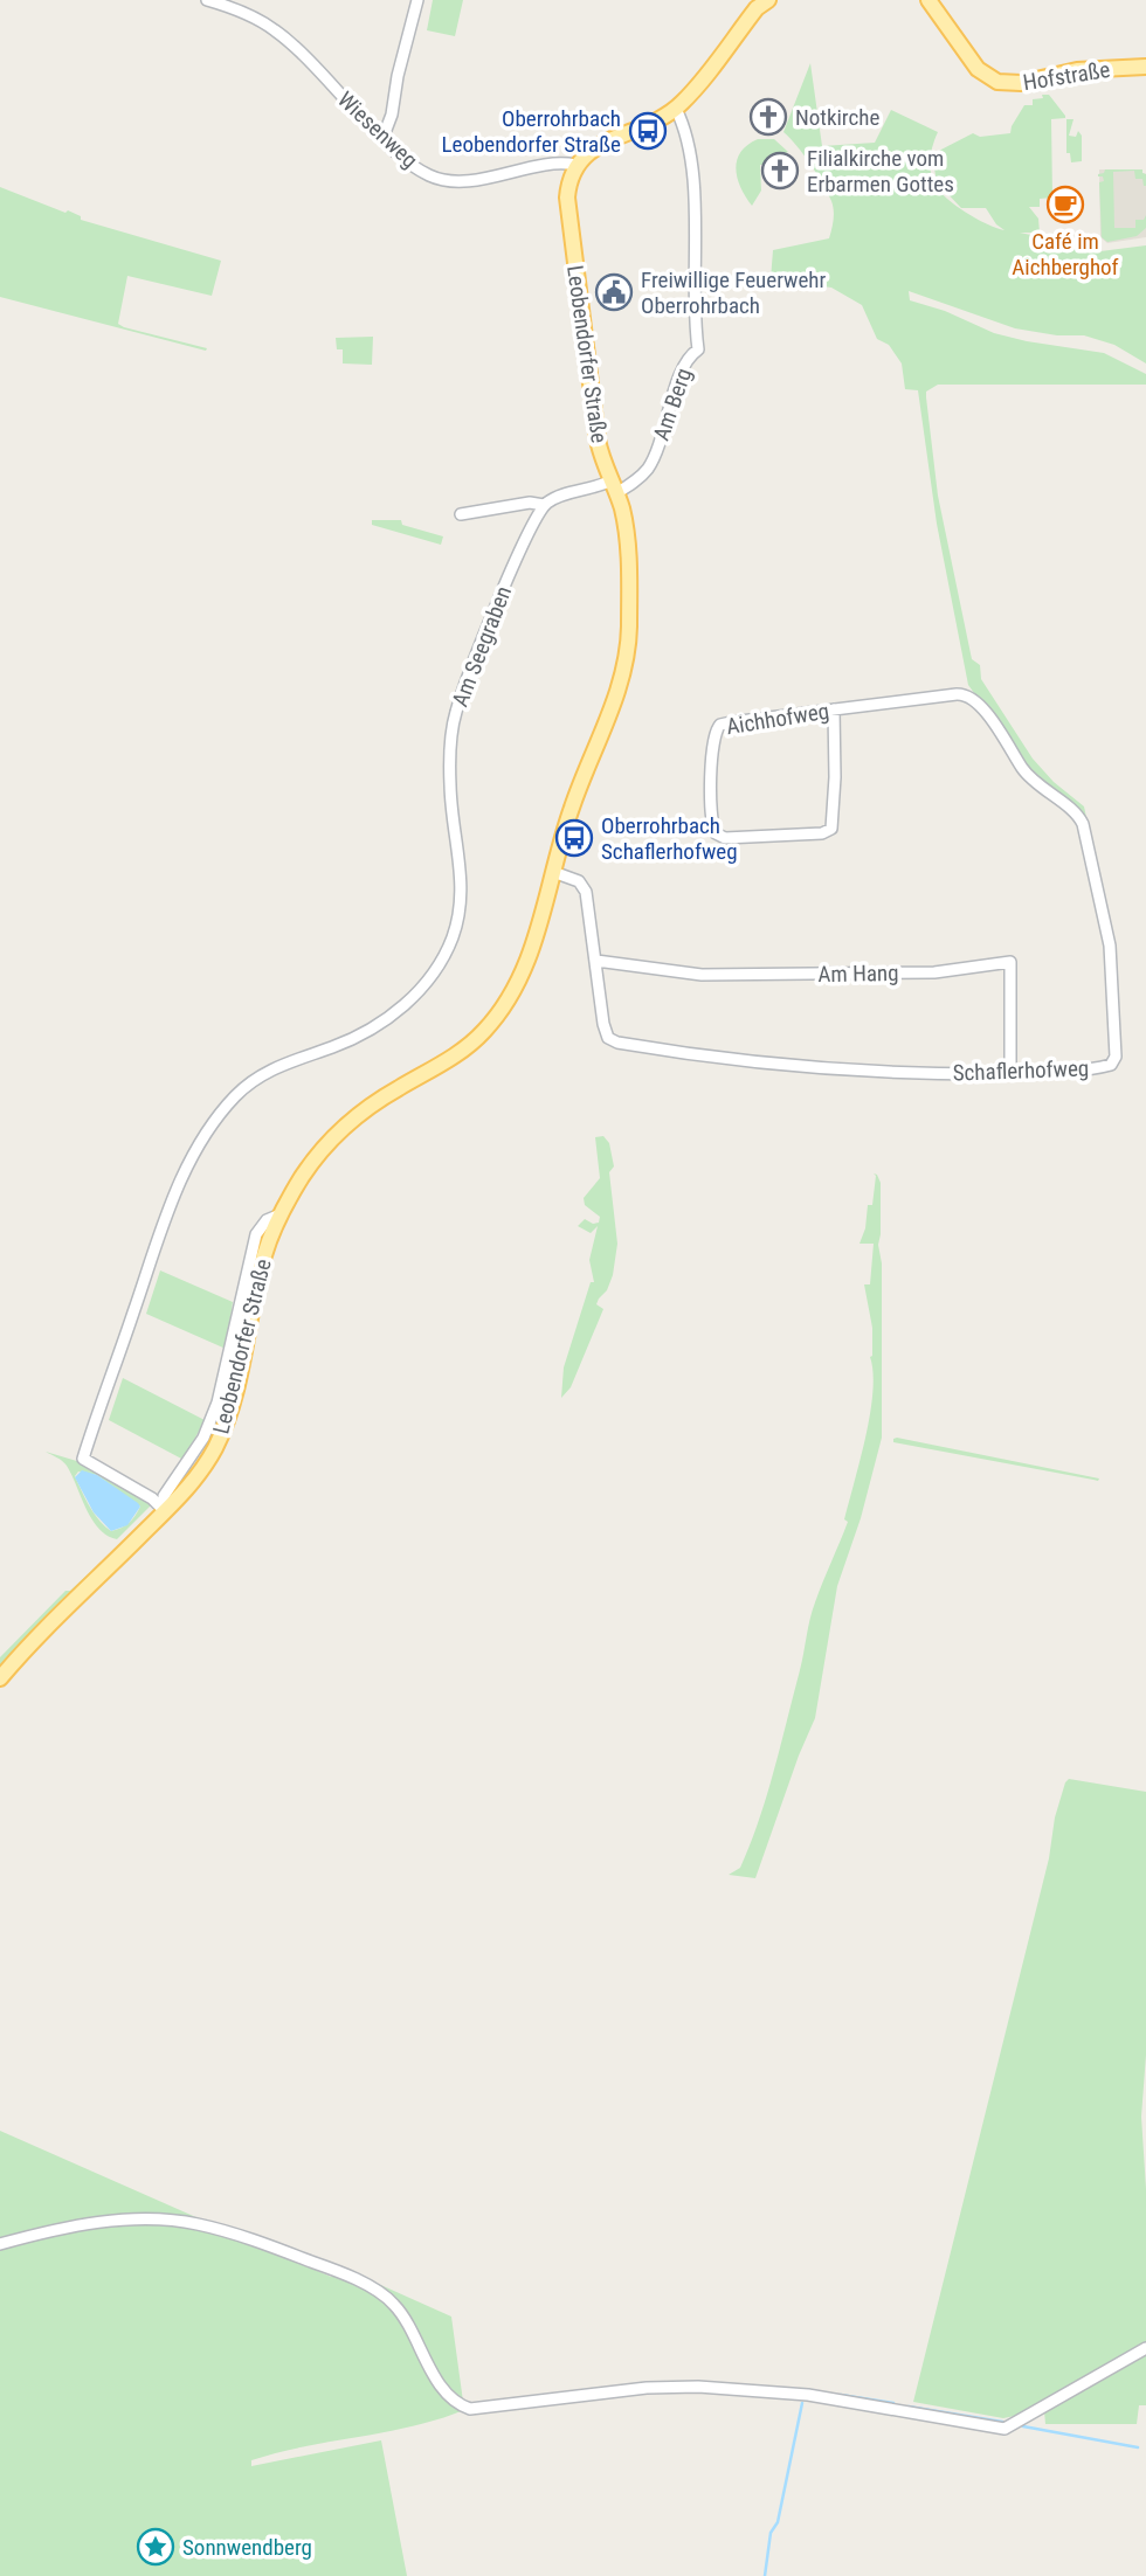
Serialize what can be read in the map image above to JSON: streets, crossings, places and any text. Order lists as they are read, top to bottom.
{
  "streets": {
    "main road": ["Hofstraße", "Leobendorfer Straße"],
    "street": [
      "Wiesenweg",
      "Am Berg",
      "Am Seegraben",
      "Aichhofweg",
      "Am Hang",
      "Schaflerhofweg"
    ]
  },
  "crossings": [
    ["Wiesenweg", "Leobendorfer Straße"],
    ["Leobendorfer Straße", "Am Berg"],
    ["Leobendorfer Straße", "Am Seegraben"],
    ["Aichhofweg", "Schaflerhofweg"],
    ["Am Hang", "Schaflerhofweg"]
  ],
  "places": {
    "church": ["Notkirche", "Filialkirche vom Erbarmen Gottes"],
    "bus stop": ["Oberrohrbach Leobendorfer Straße", "Oberrohrbach Schaflerhofweg"],
    "cafe": ["Café im Aichberghof"],
    "public building": ["Freiwillige Feuerwehr Oberrohrbach"],
    "place": ["Sonnwendberg"]
  }
}
